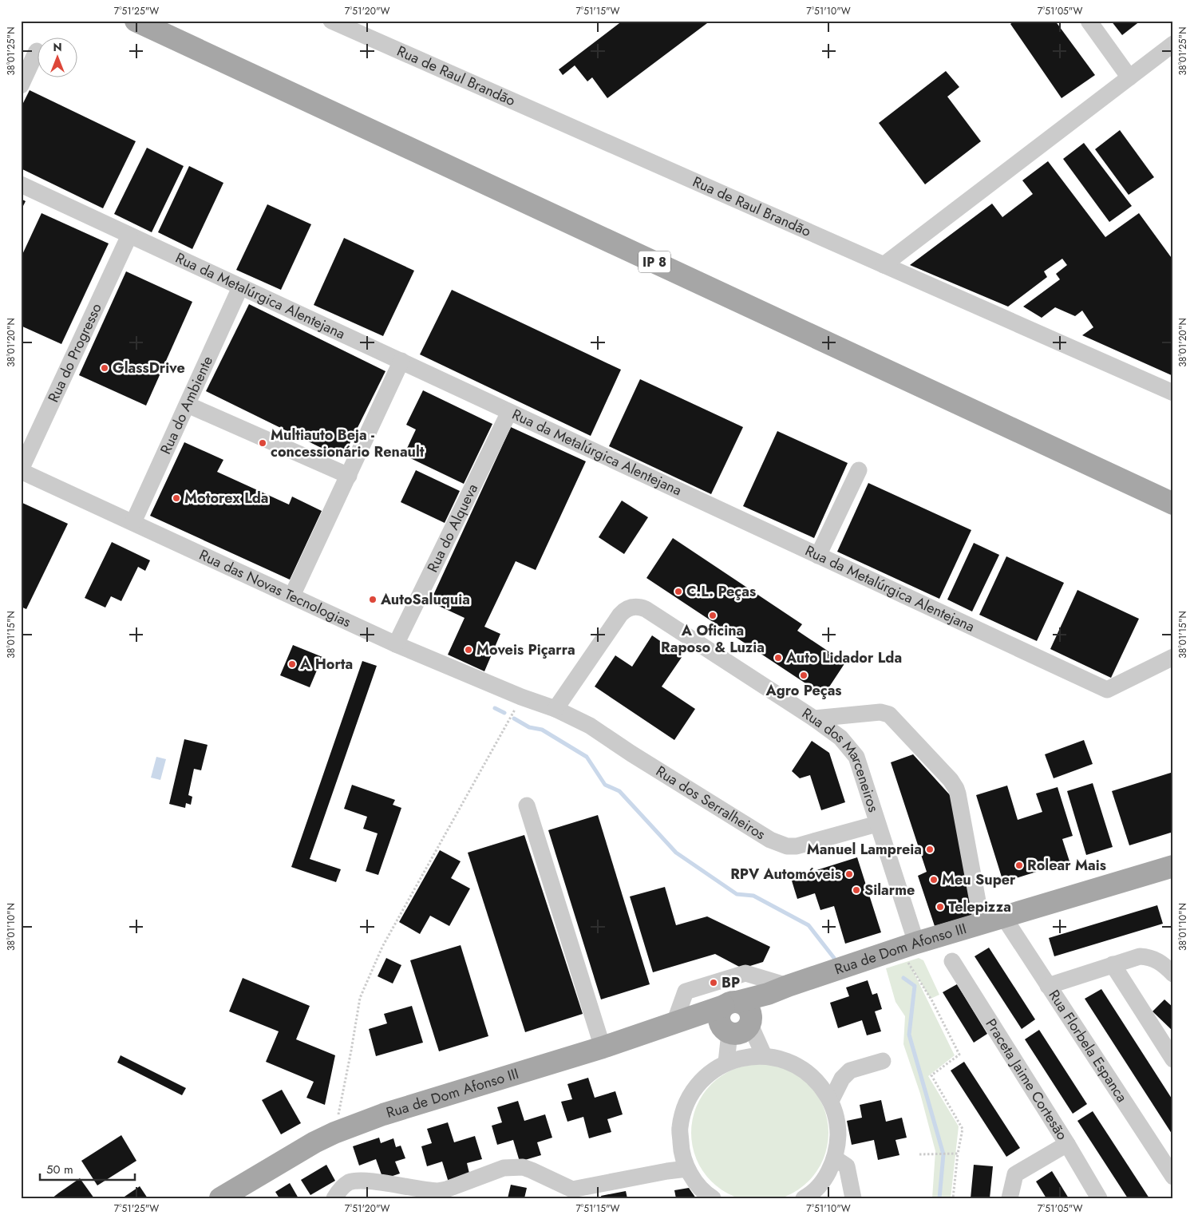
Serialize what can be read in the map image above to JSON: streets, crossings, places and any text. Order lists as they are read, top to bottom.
{
  "streets": {
    "main road": ["IP 8", "Rua de Dom Afonso III"],
    "street": [
      "Rua de Raul Brandão",
      "Rua da Metalúrgica Alentejana",
      "Rua do Progresso",
      "Rua do Ambiente",
      "Rua do Alqueva",
      "Rua das Novas Tecnologias",
      "Rua dos Marceneiros",
      "Rua dos Serralheiros",
      "Rua Florbela Espanca",
      "Praceta Jaime Cortesão"
    ]
  },
  "crossings": [
    ["Rua da Metalúrgica Alentejana", "Rua do Progresso"],
    ["Rua da Metalúrgica Alentejana", "Rua do Ambiente"],
    ["Rua da Metalúrgica Alentejana", "Rua do Alqueva"],
    ["Rua do Progresso", "Rua das Novas Tecnologias"],
    ["Rua do Ambiente", "Rua das Novas Tecnologias"],
    ["Rua do Alqueva", "Rua das Novas Tecnologias"],
    ["Rua das Novas Tecnologias", "Rua dos Marceneiros"],
    ["Rua das Novas Tecnologias", "Rua dos Serralheiros"],
    ["Rua dos Marceneiros", "Rua dos Serralheiros"],
    ["Rua dos Marceneiros", "Rua de Dom Afonso III"],
    ["Rua de Dom Afonso III", "Rua Florbela Espanca"]
  ],
  "places": [
    "GlassDrive",
    "Multiauto Beja - concessionário Renault",
    "Motorex Lda",
    "C.L. Peças",
    "AutoSaluquia",
    "A Oficina Raposo & Luzia",
    "Moveis Piçarra",
    "Auto Lidador Lda",
    "A Horta",
    "Agro Peças",
    "Manuel Lampreia",
    "Rolear Mais",
    "RPV Automóveis",
    "Meu Super",
    "Silarme",
    "Telepizza",
    "BP"
  ],
  "scale_bar": "50 m",
  "north": "top",
  "coordinates": [
    "7°51'25\"W",
    "7°51'20\"W",
    "7°51'15\"W",
    "7°51'10\"W",
    "7°51'05\"W",
    "38°01'25\"N",
    "38°01'20\"N",
    "38°01'15\"N",
    "38°01'10\"N"
  ]
}
